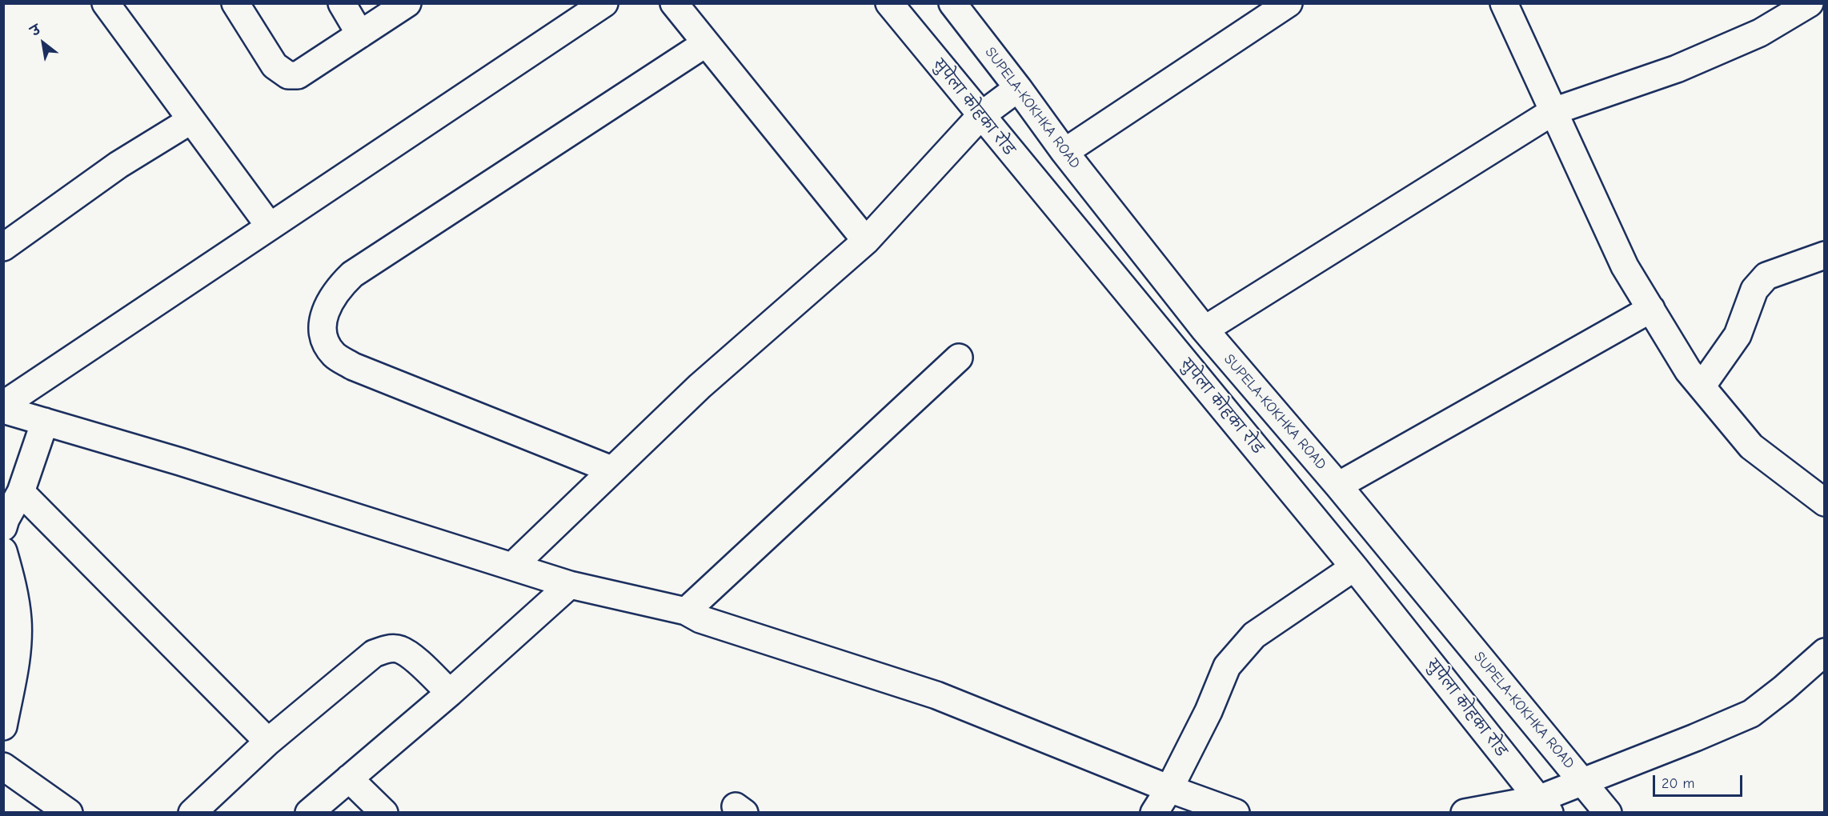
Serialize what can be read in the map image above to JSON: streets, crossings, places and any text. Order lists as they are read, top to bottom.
{
  "streets": {
    "street": ["सुपेला कोहका रोड", "SUPELA-KOKHKA ROAD"]
  },
  "scale_bar": "20 m",
  "north": "top left"
}
